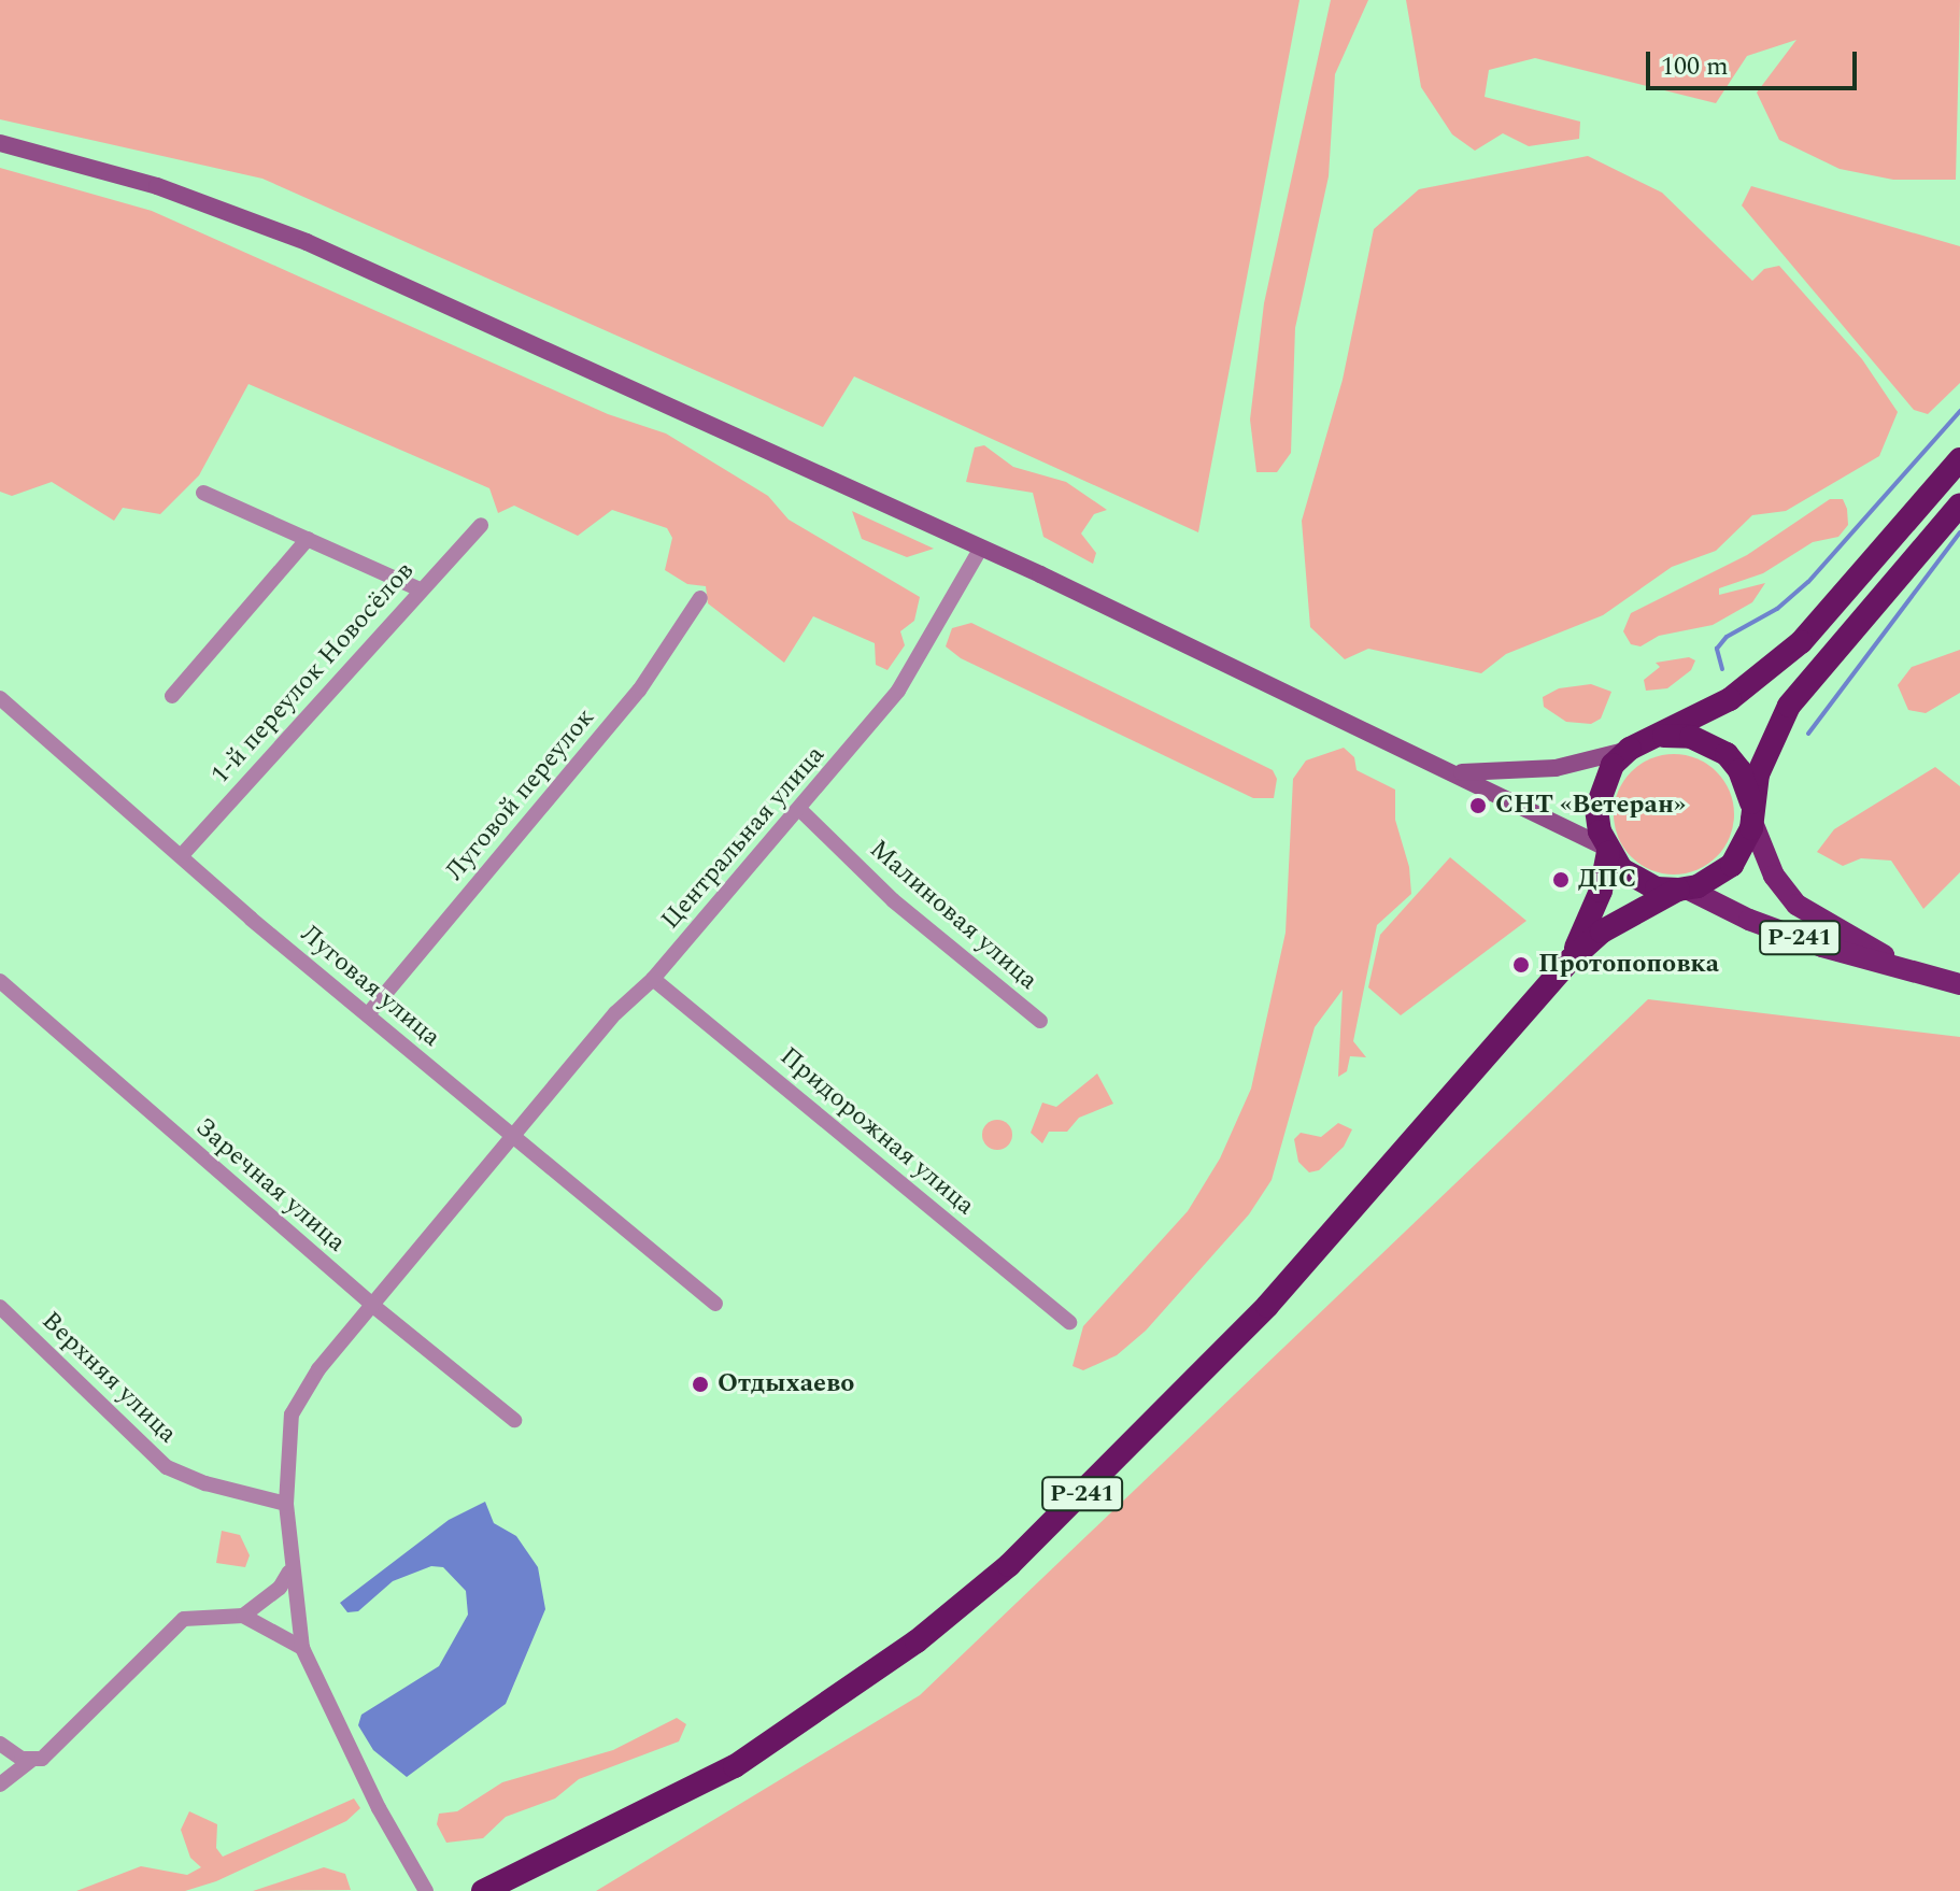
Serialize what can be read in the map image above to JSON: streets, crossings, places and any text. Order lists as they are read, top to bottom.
{
  "streets": {
    "highway": ["Р-241"],
    "street": [
      "1-й переулок Новосёлов",
      "Луговой переулок",
      "Центральная улица",
      "Малиновая улица",
      "Луговая улица",
      "Придорожная улица",
      "Заречная улица",
      "Верхняя улица"
    ]
  },
  "crossings": [
    ["1-й переулок Новосёлов", "Луговая улица"],
    ["Луговой переулок", "Луговая улица"],
    ["Центральная улица", "Малиновая улица"],
    ["Центральная улица", "Луговая улица"],
    ["Центральная улица", "Придорожная улица"],
    ["Центральная улица", "Заречная улица"],
    ["Центральная улица", "Верхняя улица"]
  ],
  "places": [
    "СНТ «Ветеран»",
    "ДПС",
    "Протопоповка",
    "Отдыхаево"
  ],
  "scale_bar": "100 m"
}
